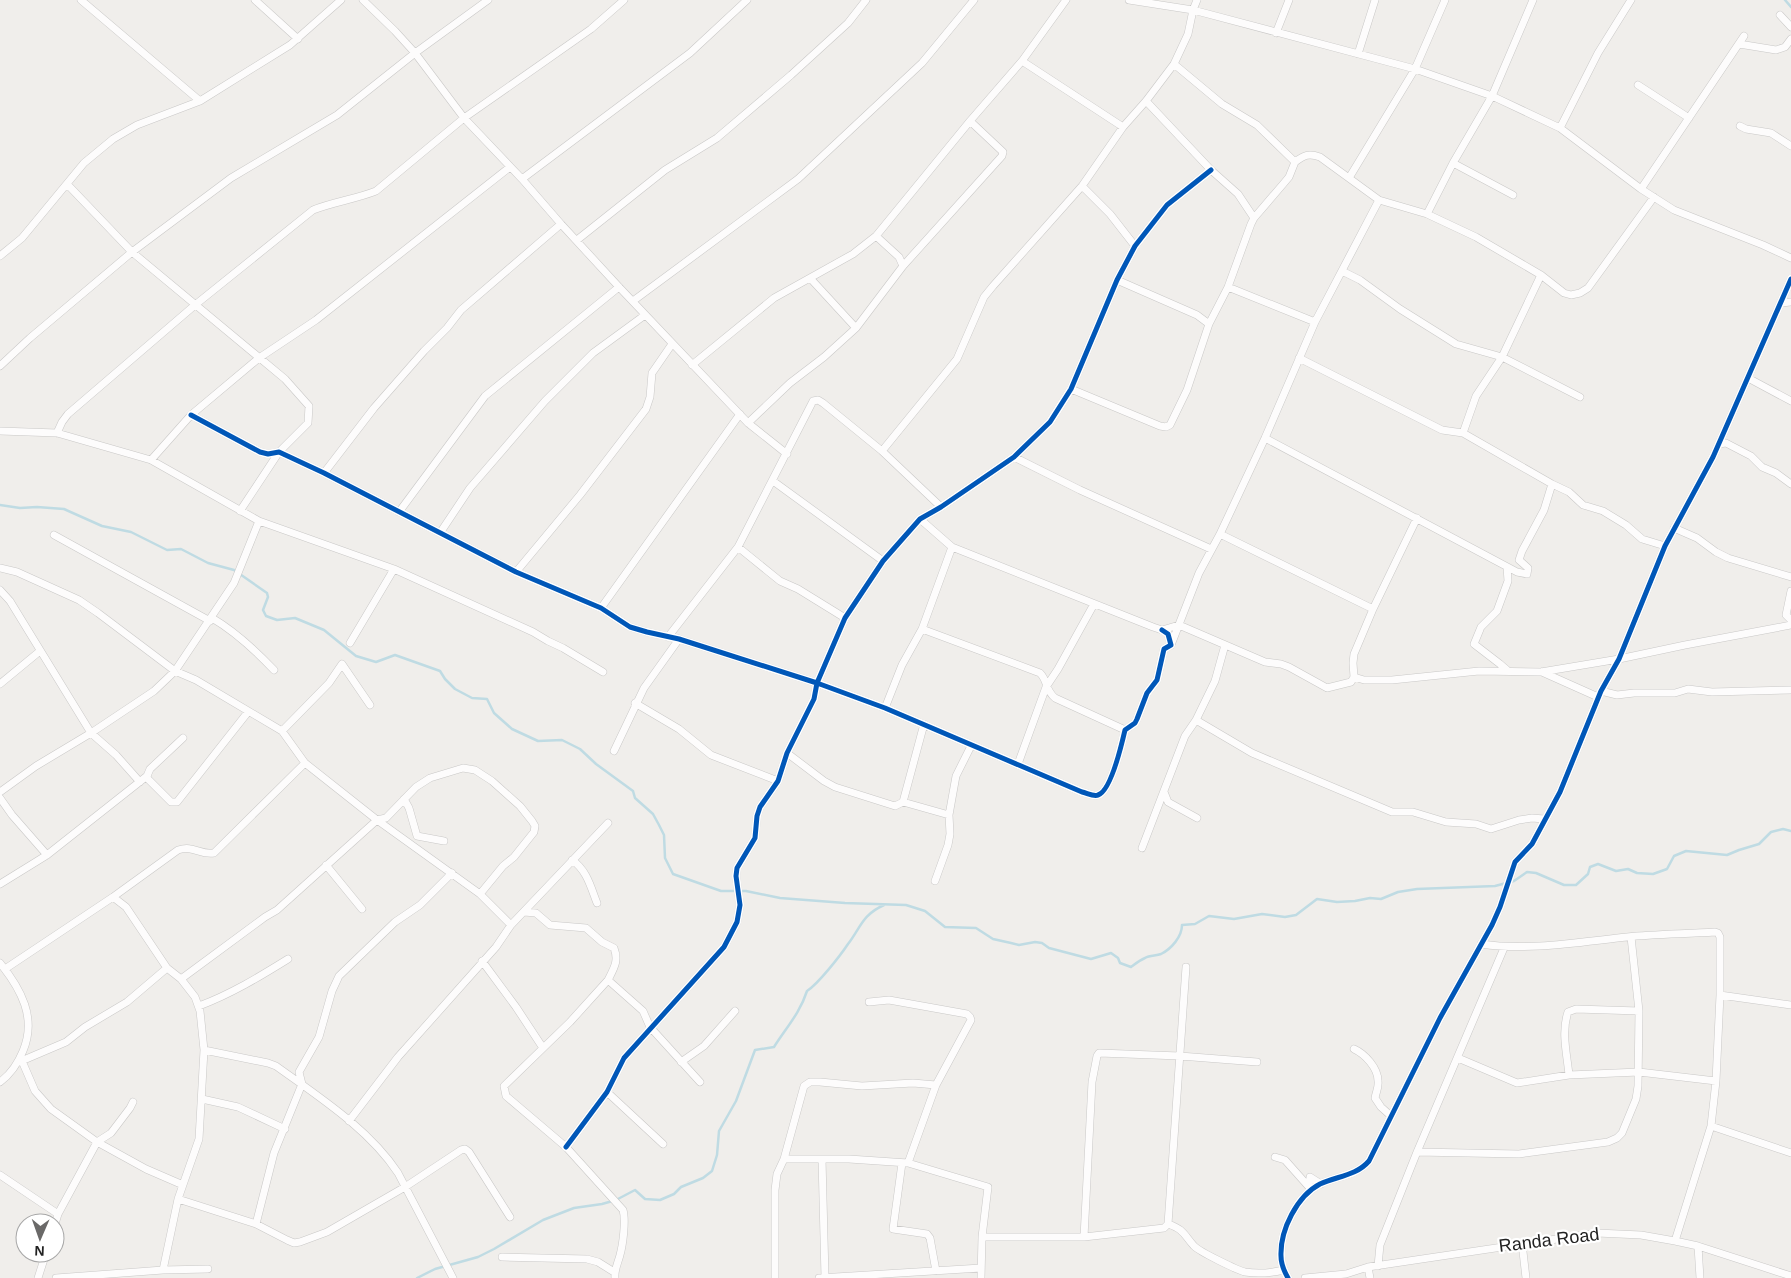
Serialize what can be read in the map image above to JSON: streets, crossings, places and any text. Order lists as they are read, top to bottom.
{
  "streets": {
    "street": ["Randa Road"]
  },
  "north": "bottom"
}
